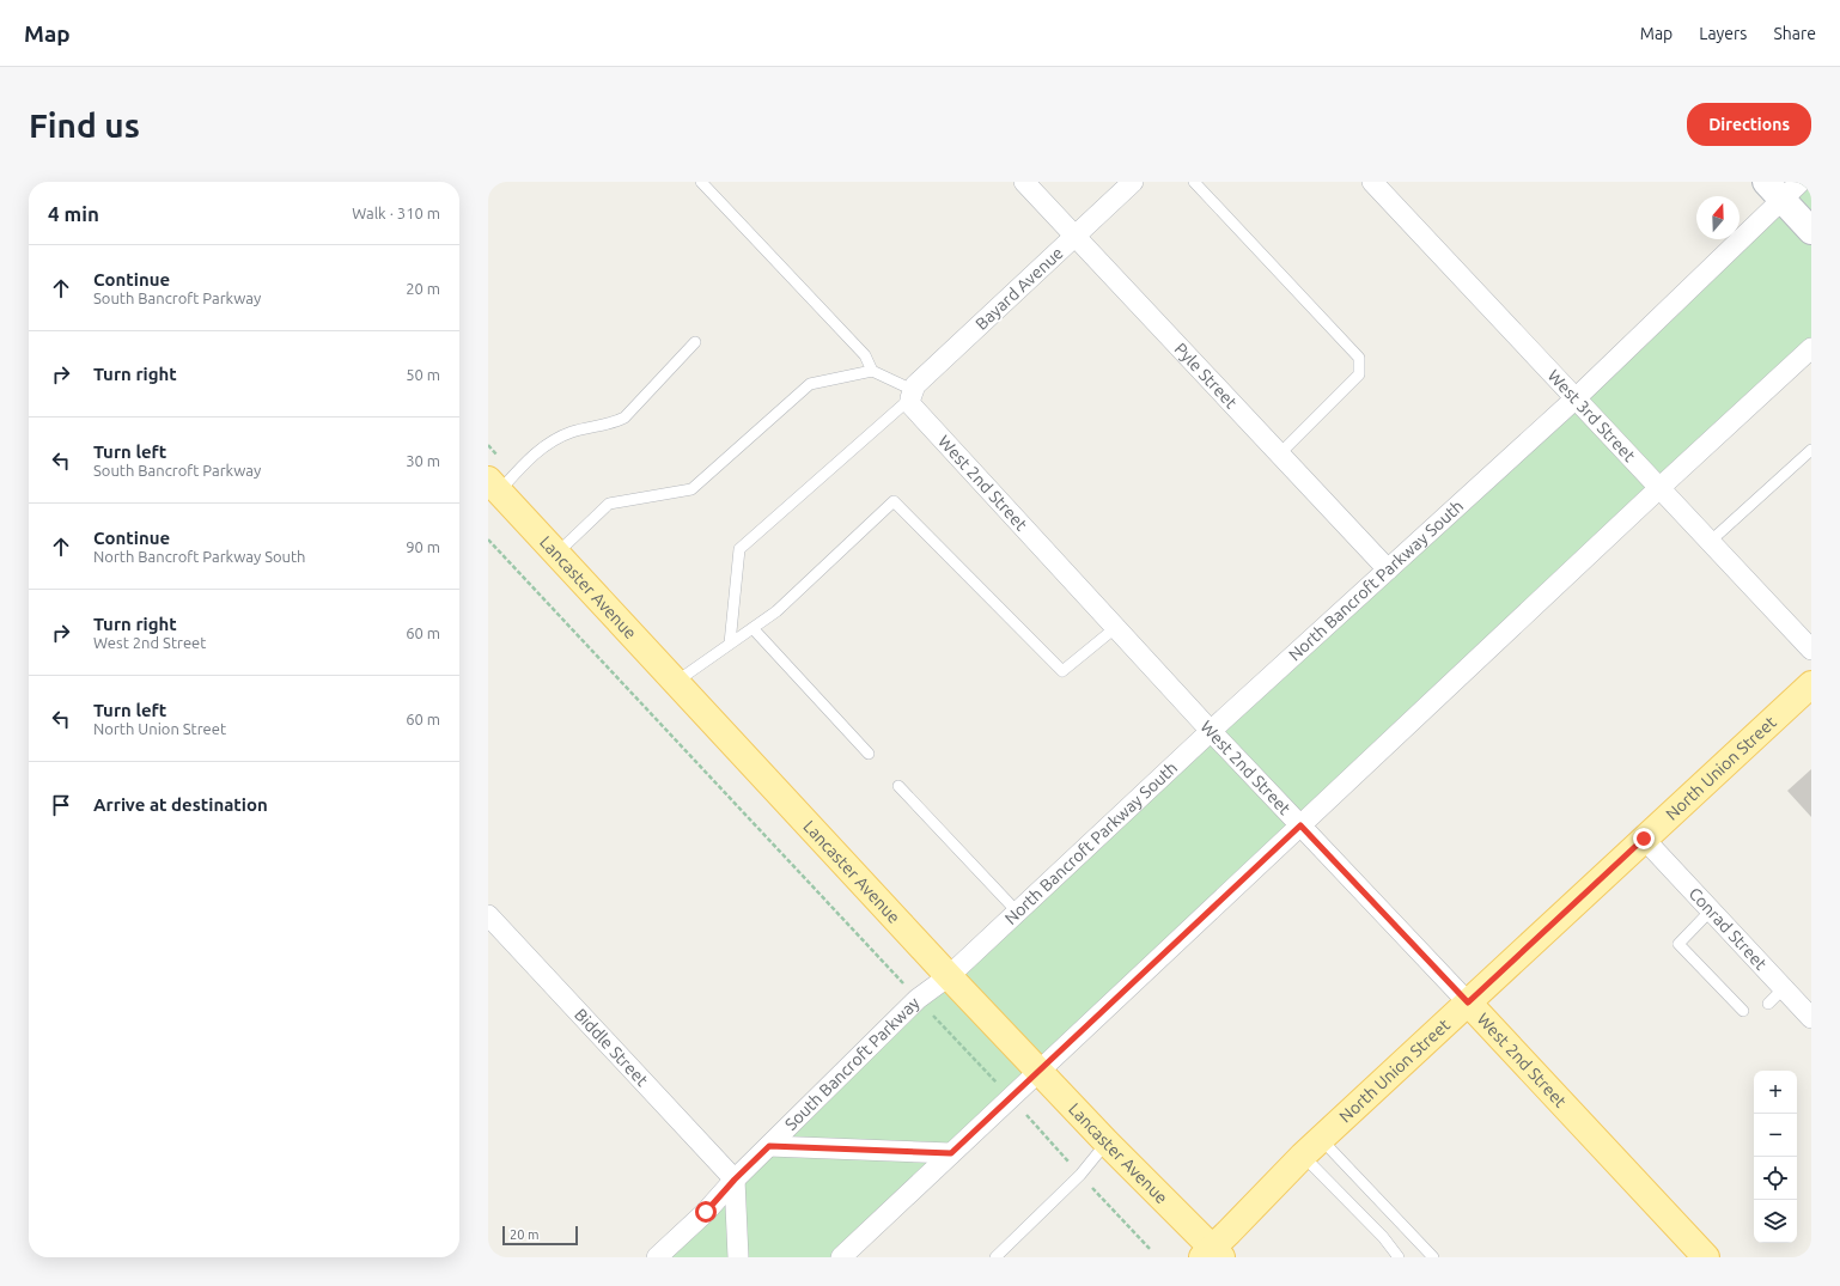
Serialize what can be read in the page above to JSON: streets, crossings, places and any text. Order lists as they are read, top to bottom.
{
  "streets": {
    "main road": ["West 2nd Street", "Lancaster Avenue", "North Union Street"],
    "street": [
      "Bayard Avenue",
      "Pyle Street",
      "West 3rd Street",
      "North Bancroft Parkway South",
      "Conrad Street",
      "Biddle Street",
      "South Bancroft Parkway"
    ]
  },
  "crossings": [
    ["Bayard Avenue", "Pyle Street"],
    ["Bayard Avenue", "West 2nd Street"],
    ["Pyle Street", "North Bancroft Parkway South"],
    ["West 3rd Street", "North Bancroft Parkway South"],
    ["West 2nd Street", "North Bancroft Parkway South"],
    ["West 2nd Street", "North Union Street"],
    ["North Bancroft Parkway South", "Lancaster Avenue"],
    ["North Bancroft Parkway South", "South Bancroft Parkway"],
    ["Lancaster Avenue", "North Union Street"],
    ["Lancaster Avenue", "South Bancroft Parkway"],
    ["North Union Street", "Conrad Street"],
    ["Biddle Street", "South Bancroft Parkway"]
  ],
  "scale_bar": "20 m",
  "north": "top",
  "page": {
    "header": "Map",
    "nav": ["Map", "Layers", "Share"],
    "buttons": "Directions",
    "title": "Find us",
    "heading": ["4 min", "Walk · 310 m"],
    "list": [
      ["Continue", "South Bancroft Parkway", "20 m"],
      ["Turn right", "50 m"],
      ["Turn left", "South Bancroft Parkway", "30 m"],
      ["Continue", "North Bancroft Parkway South", "90 m"],
      ["Turn right", "West 2nd Street", "60 m"],
      ["Turn left", "North Union Street", "60 m"],
      "Arrive at destination"
    ],
    "map_buttons": ["+", "−"],
    "scale": "20 m"
  }
}
